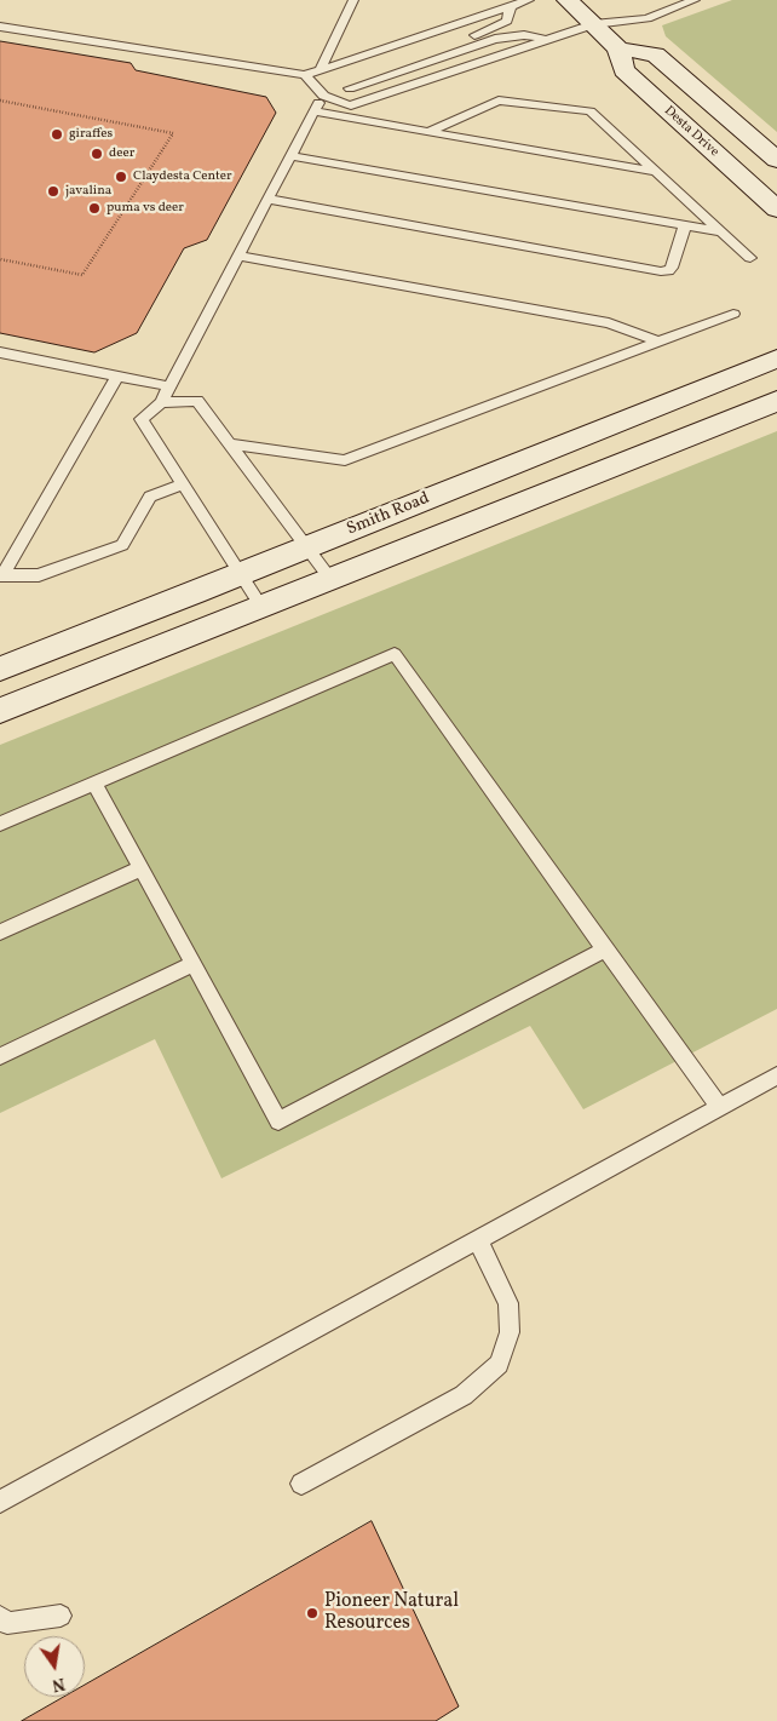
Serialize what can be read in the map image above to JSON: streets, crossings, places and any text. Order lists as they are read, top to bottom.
{
  "streets": {
    "street": ["Desta Drive", "Smith Road"]
  },
  "places": [
    "giraffes",
    "deer",
    "Claydesta Center",
    "javalina",
    "puma vs deer",
    "Pioneer Natural Resources"
  ],
  "north": "bottom"
}
